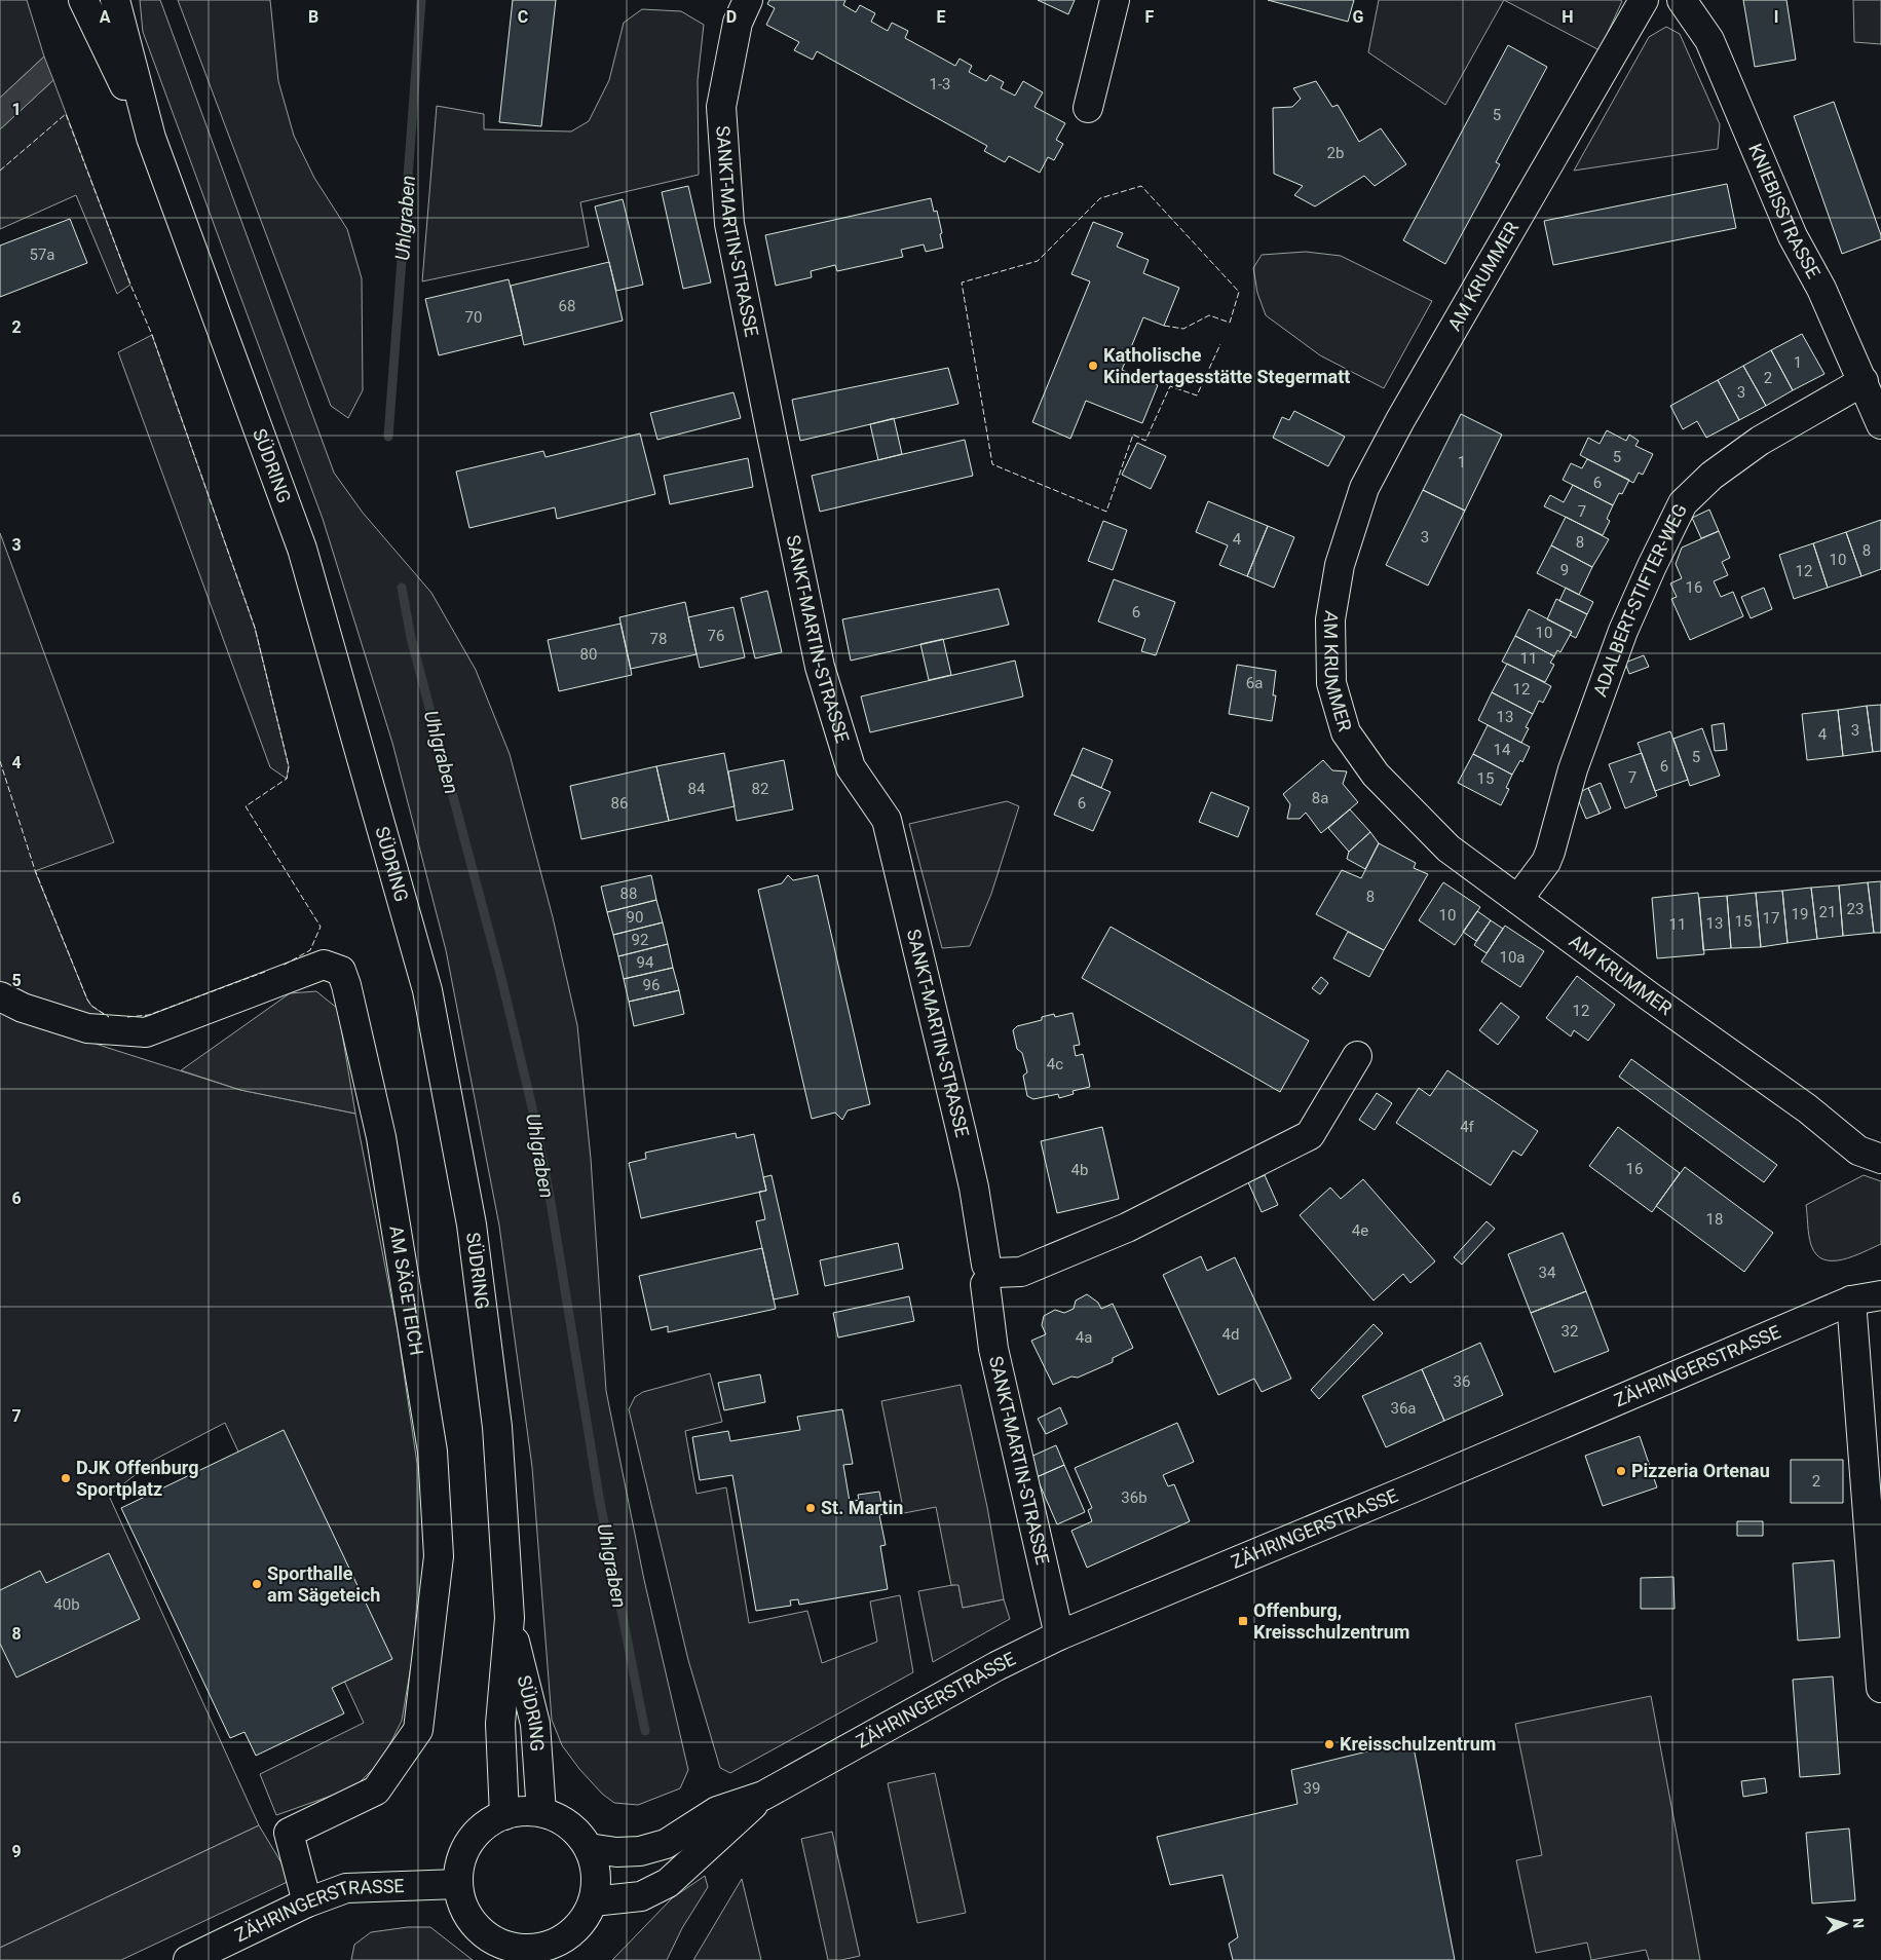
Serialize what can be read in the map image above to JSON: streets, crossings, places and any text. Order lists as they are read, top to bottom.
{
  "streets": {
    "street": [
      "KNIEBISSTRASSE",
      "SANKT-MARTIN-STRASSE",
      "AM KRUMMER",
      "SÜDRING",
      "ADALBERT-STIFTER-WEG",
      "AM SÄGETEICH",
      "ZÄHRINGERSTRASSE"
    ]
  },
  "crossings": [
    ["KNIEBISSTRASSE", "ADALBERT-STIFTER-WEG"],
    ["SANKT-MARTIN-STRASSE", "ZÄHRINGERSTRASSE"],
    ["AM KRUMMER", "ADALBERT-STIFTER-WEG"],
    ["SÜDRING", "ZÄHRINGERSTRASSE"],
    ["AM SÄGETEICH", "ZÄHRINGERSTRASSE"]
  ],
  "water": ["Uhlgraben"],
  "places": {
    "other": [
      "Katholische Kindertagesstätte Stegermatt",
      "Pizzeria Ortenau",
      "DJK Offenburg Sportplatz",
      "St. Martin",
      "Sporthalle am Sägeteich",
      "Kreisschulzentrum"
    ],
    "transit": ["Offenburg, Kreisschulzentrum"]
  },
  "house_numbers": [
    "1-3",
    "5",
    "2b",
    "57a",
    "68",
    "70",
    "1",
    "2",
    "3",
    "5",
    "1",
    "6",
    "7",
    "3",
    "4",
    "8",
    "8",
    "10",
    "9",
    "12",
    "16",
    "6",
    "10",
    "76",
    "78",
    "80",
    "11",
    "6a",
    "12",
    "13",
    "3",
    "4",
    "14",
    "5",
    "6",
    "7",
    "15",
    "84",
    "82",
    "8a",
    "86",
    "6",
    "88",
    "8",
    "23",
    "21",
    "19",
    "10",
    "90",
    "17",
    "15",
    "13",
    "11",
    "92",
    "10a",
    "94",
    "96",
    "12",
    "4c",
    "4f",
    "16",
    "4b",
    "18",
    "4e",
    "34",
    "32",
    "4d",
    "4a",
    "36",
    "36a",
    "2",
    "36b",
    "40b",
    "39"
  ],
  "north": "right",
  "grid": {
    "columns": [
      "A",
      "B",
      "C",
      "D",
      "E",
      "F",
      "G",
      "H",
      "I"
    ],
    "rows": [
      "1",
      "2",
      "3",
      "4",
      "5",
      "6",
      "7",
      "8",
      "9"
    ]
  }
}
